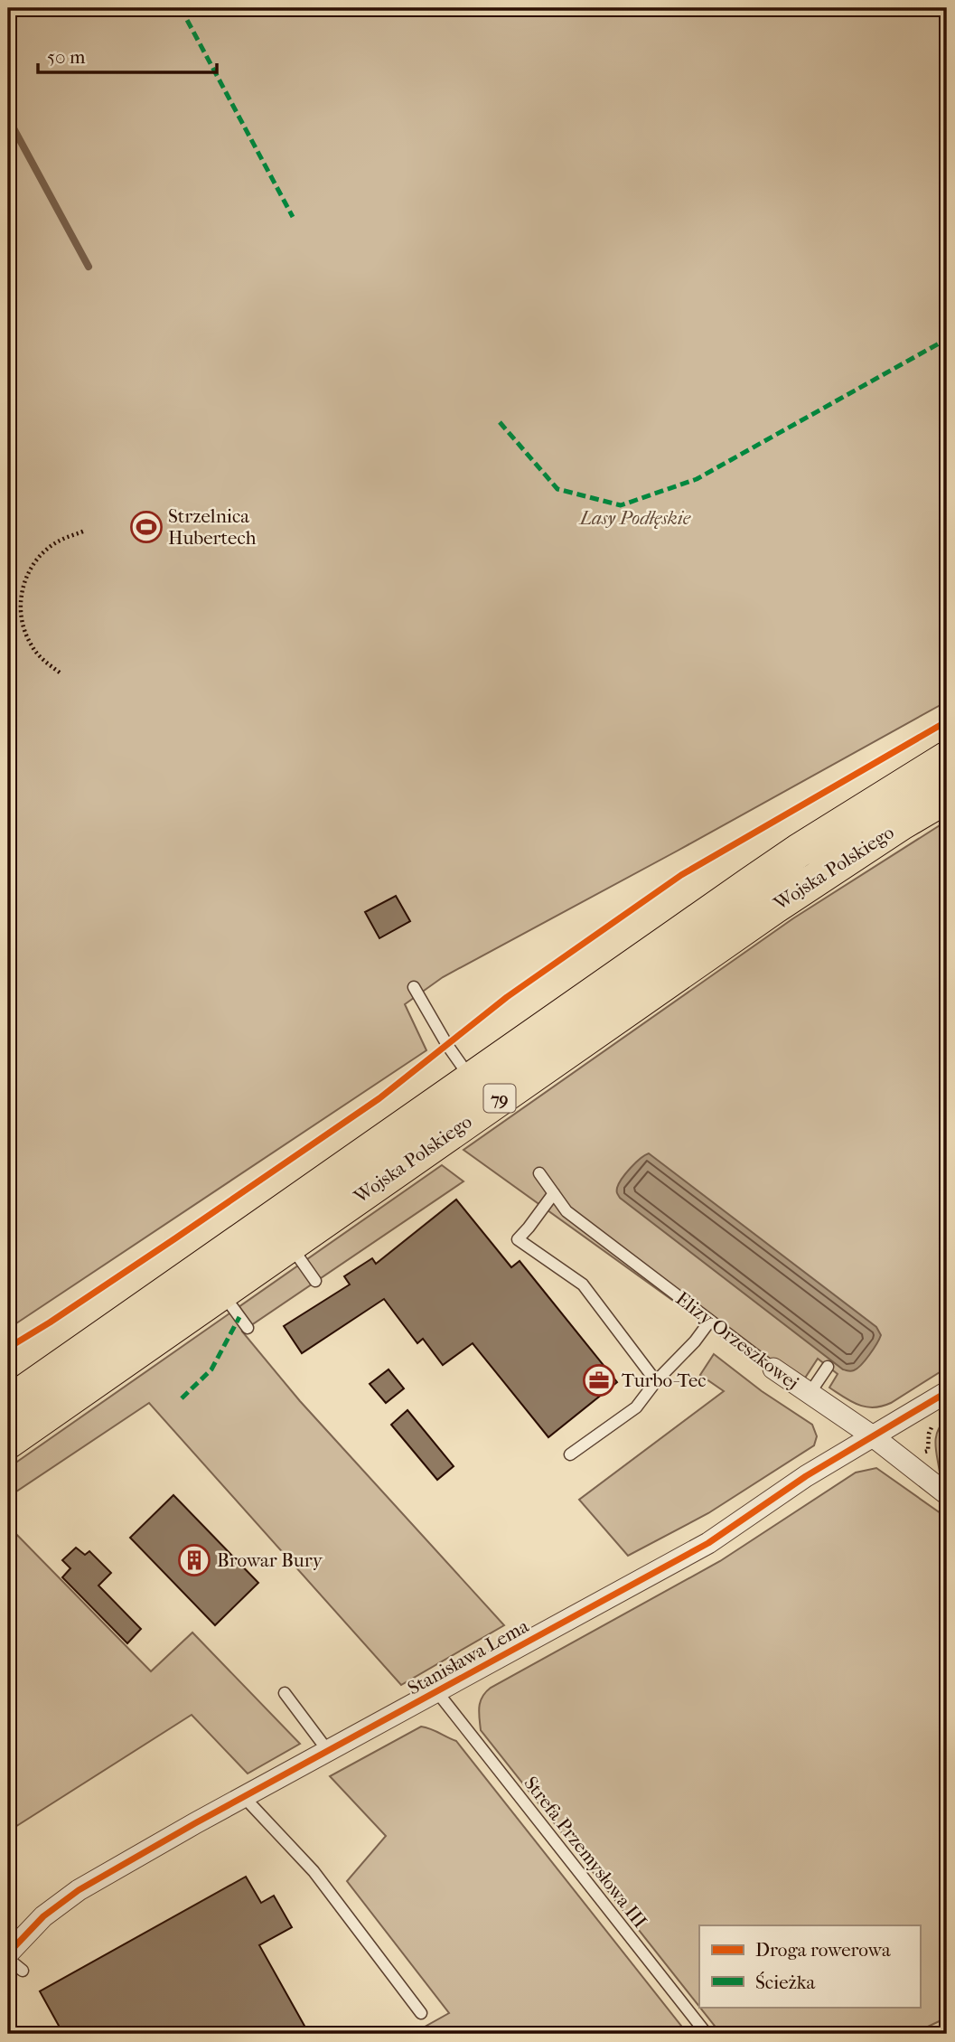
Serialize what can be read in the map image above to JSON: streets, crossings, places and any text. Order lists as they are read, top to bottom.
{
  "streets": {
    "main road": ["Wojska Polskiego", "79"],
    "street": ["Elizy Orzeszkowej", "Stanisława Lema"],
    "lane": ["Strefa Przemysłowa III"]
  },
  "crossings": [
    ["Elizy Orzeszkowej", "Stanisława Lema"],
    ["Stanisława Lema", "Strefa Przemysłowa III"]
  ],
  "parks": ["Lasy Podłęskie"],
  "places": {
    "sports": ["Strzelnica Hubertech"],
    "office": ["Turbo-Tec"],
    "building": ["Browar Bury"]
  },
  "legend": ["Droga rowerowa", "Ścieżka"],
  "scale_bar": "50 m"
}
